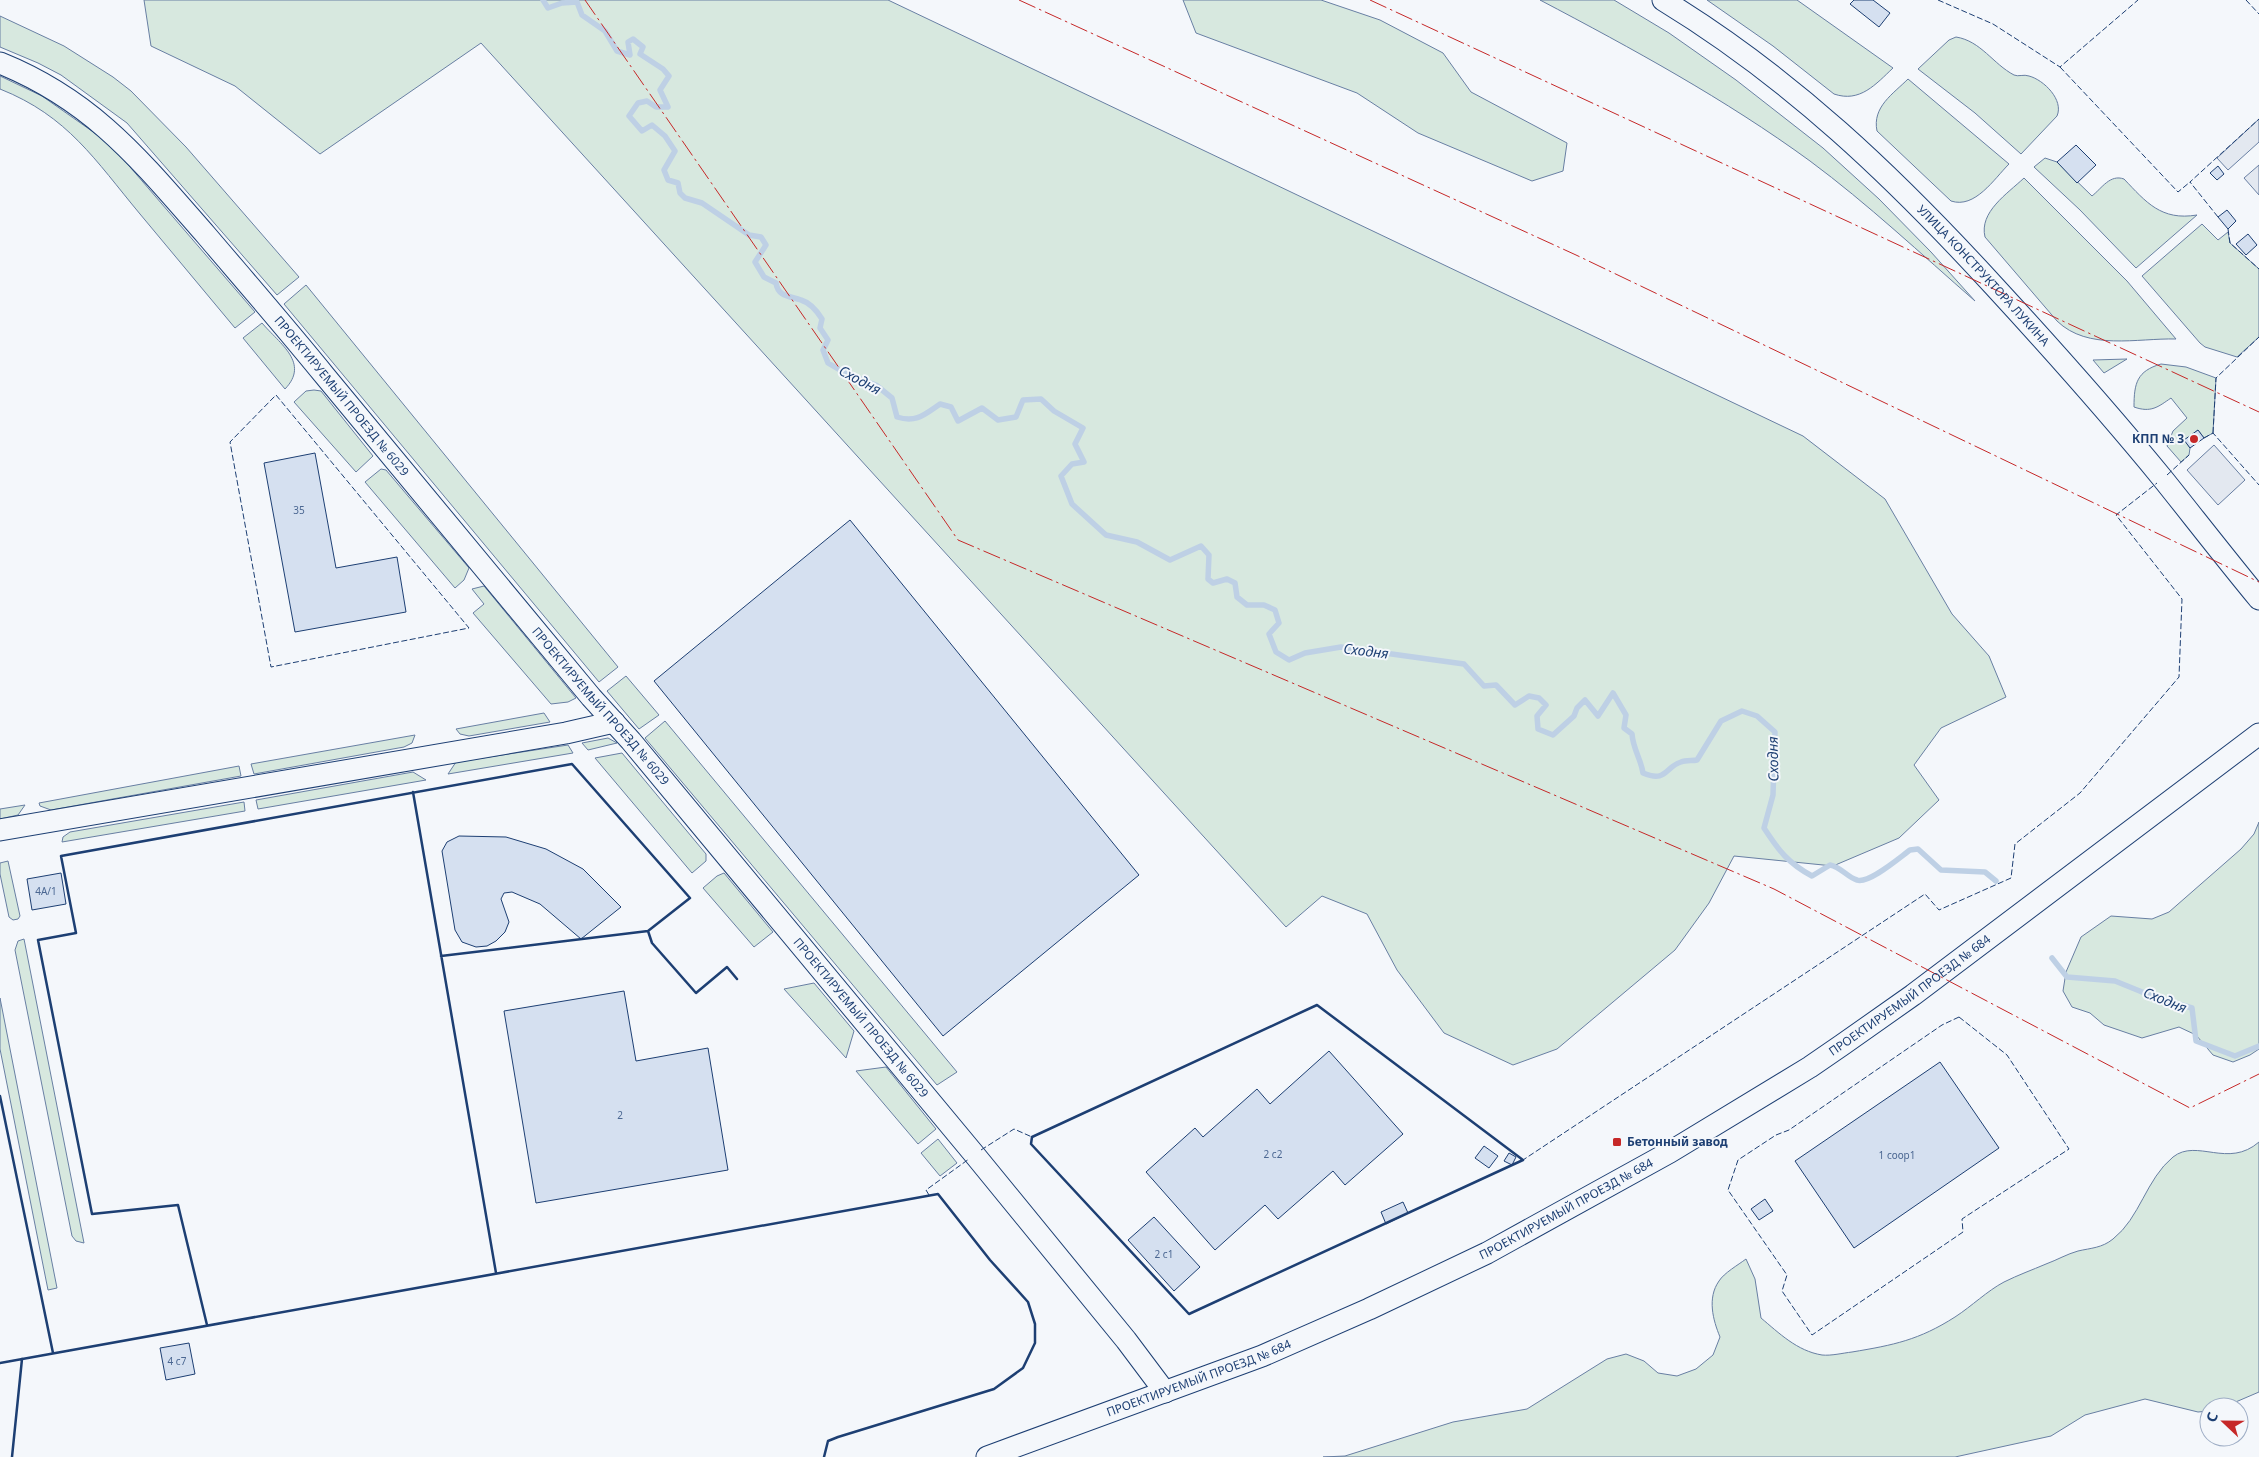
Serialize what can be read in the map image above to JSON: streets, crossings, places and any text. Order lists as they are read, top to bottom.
{
  "streets": {
    "street": ["УЛИЦА КОНСТРУКТОРА ЛУКИНА", "ПРОЕКТИРУЕМЫЙ ПРОЕЗД № 6029", "ПРОЕКТИРУЕМЫЙ ПРОЕЗД № 684"]
  },
  "crossings": [
    ["ПРОЕКТИРУЕМЫЙ ПРОЕЗД № 6029", "ПРОЕКТИРУЕМЫЙ ПРОЕЗД № 684"]
  ],
  "water": ["Сходня"],
  "places": {
    "other": ["КПП № 3"],
    "transit": ["Бетонный завод"]
  },
  "house_numbers": [
    "35",
    "4А/1",
    "2",
    "2 с2",
    "1 соор1",
    "2 с1",
    "4 с7"
  ],
  "north": "left"
}
